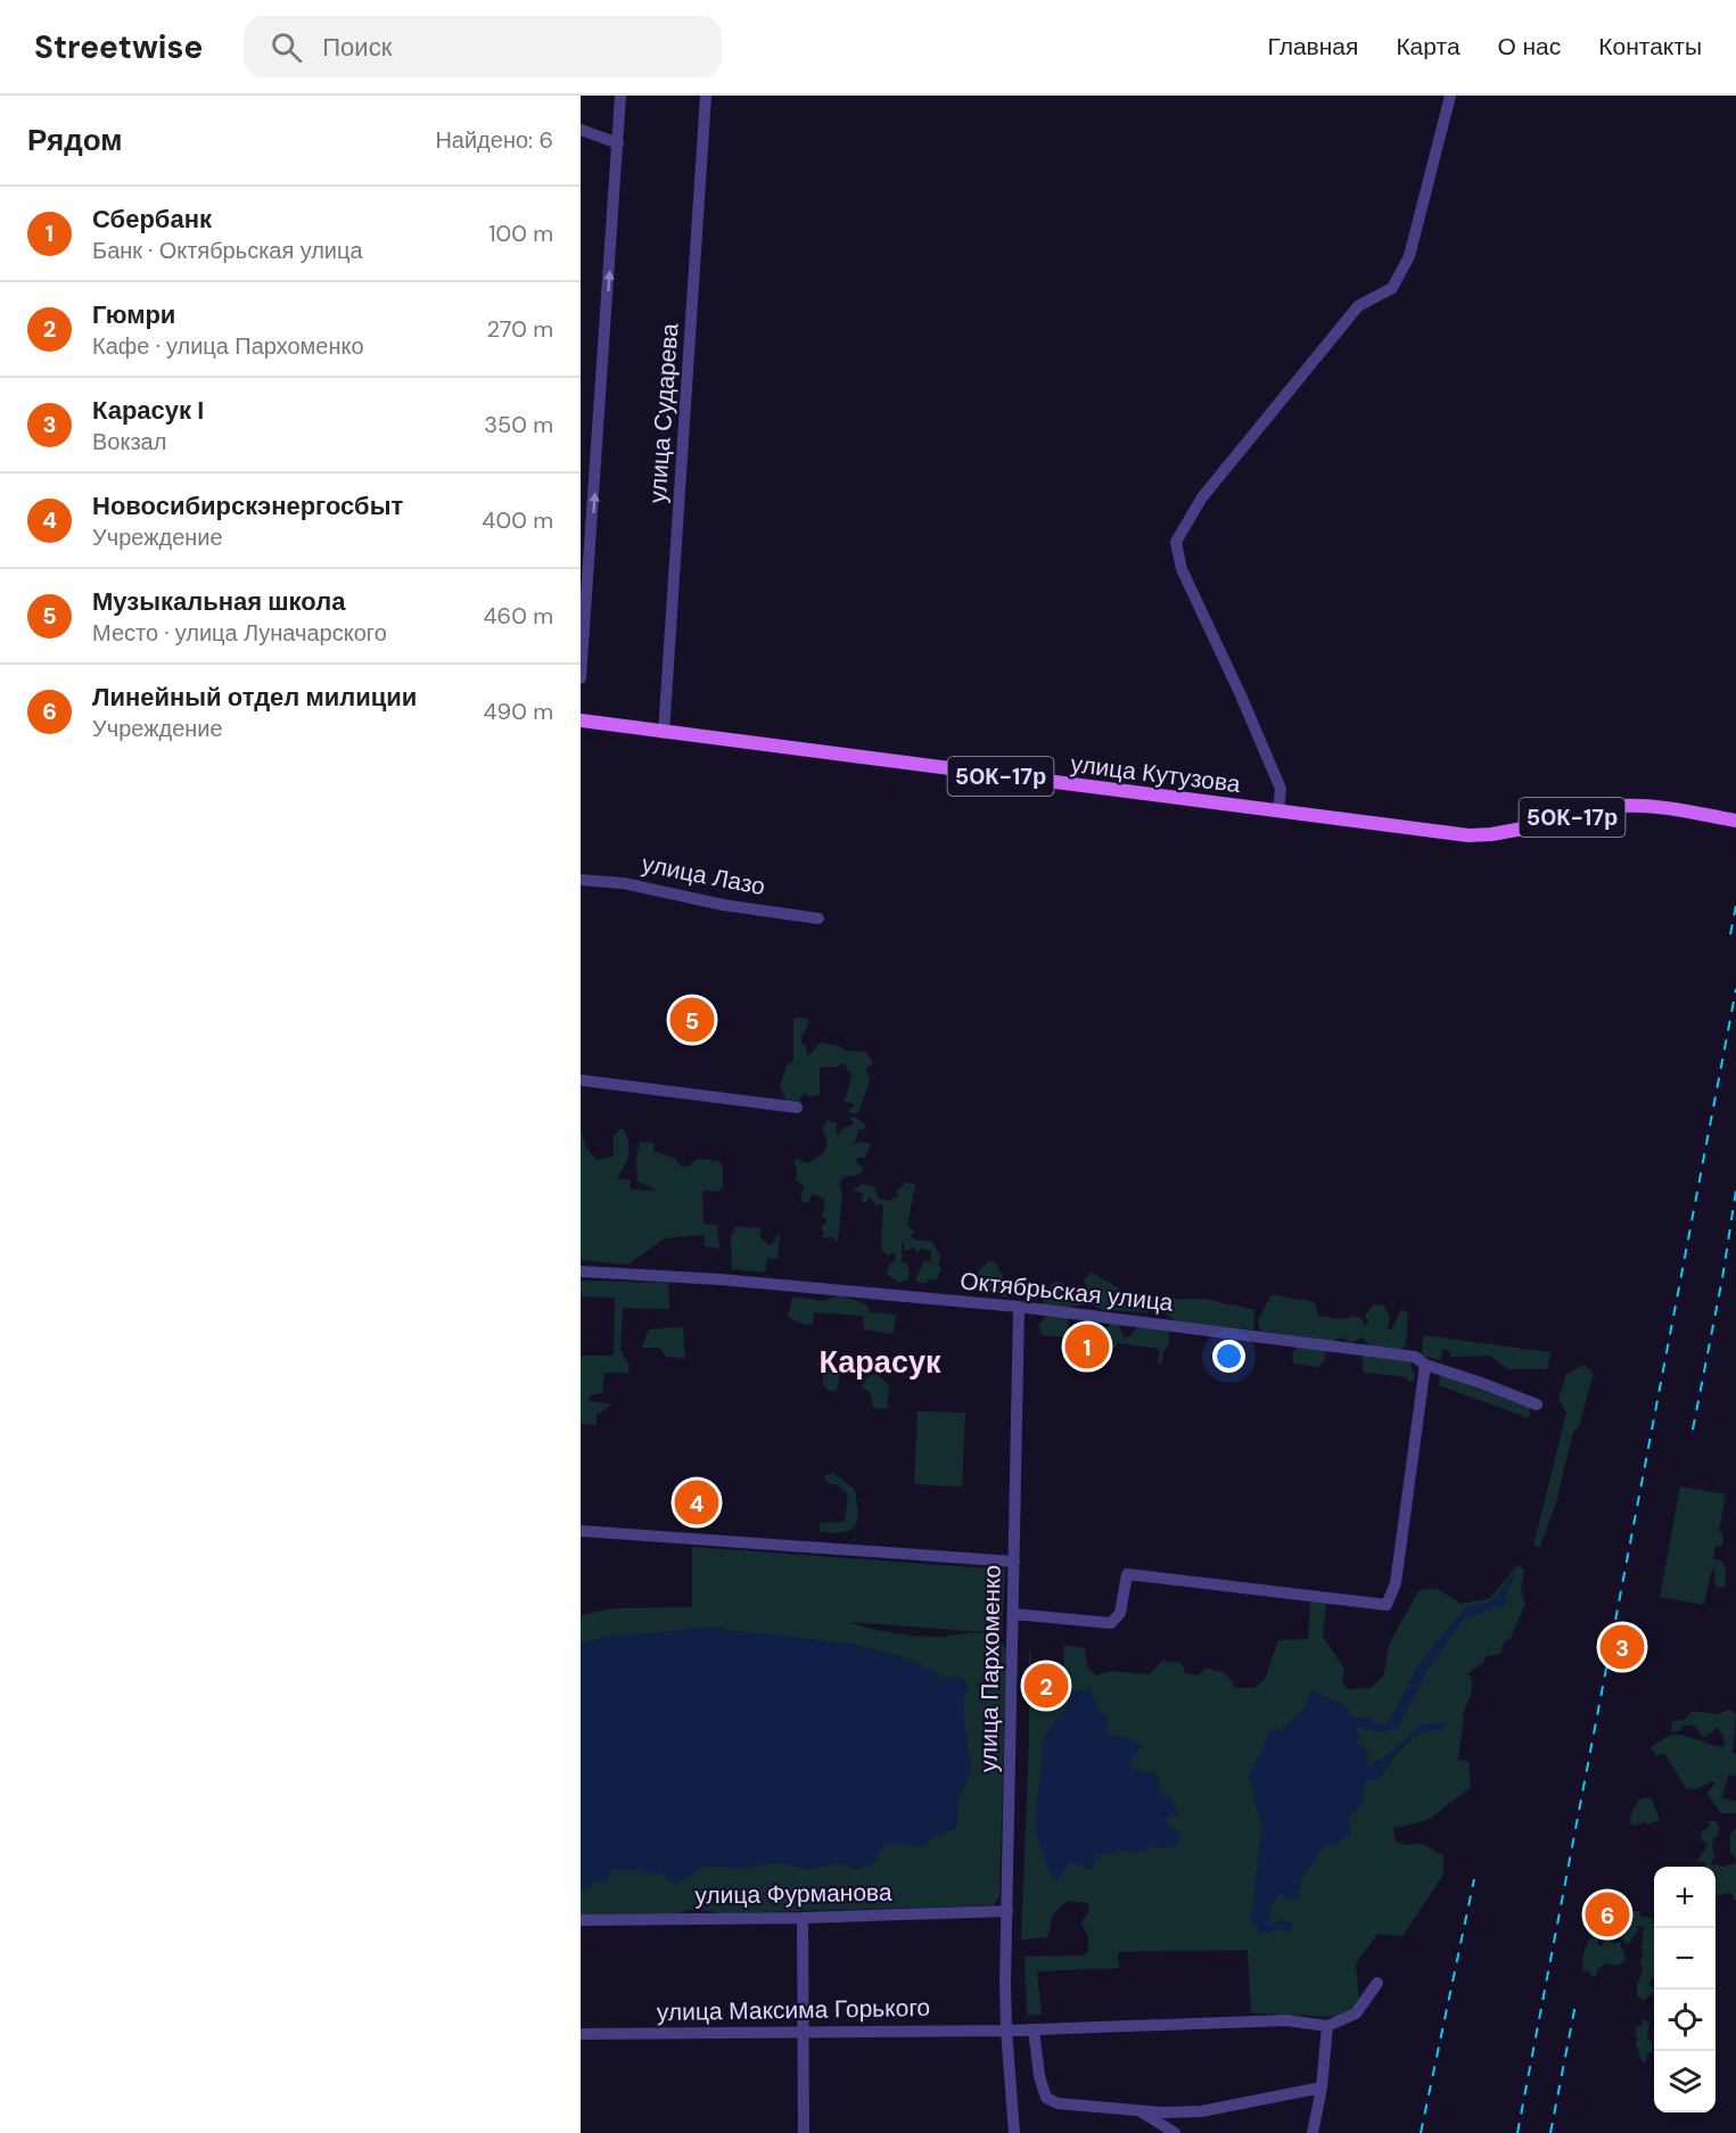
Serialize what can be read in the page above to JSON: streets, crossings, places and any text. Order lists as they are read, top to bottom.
{
  "streets": {
    "main road": ["улица Кутузова", "50К-17р"],
    "street": [
      "улица Сударева",
      "улица Лазо",
      "Октябрьская улица",
      "улица Пархоменко",
      "улица Фурманова",
      "улица Максима Горького"
    ]
  },
  "crossings": [
    ["улица Сударева", "улица Кутузова"],
    ["Октябрьская улица", "улица Пархоменко"],
    ["улица Пархоменко", "улица Фурманова"],
    ["улица Пархоменко", "улица Максима Горького"]
  ],
  "districts": ["Карасук"],
  "page": {
    "header": "Streetwise",
    "search": "Поиск",
    "nav": [
      "Главная",
      "Карта",
      "О нас",
      "Контакты"
    ],
    "heading": ["Рядом", "Найдено: 6"],
    "list": [
      {
        "mark": "1",
        "name": "Сбербанк",
        "note": "Банк · Октябрьская улица",
        "value": "100 m"
      },
      {
        "mark": "2",
        "name": "Гюмри",
        "note": "Кафе · улица Пархоменко",
        "value": "270 m"
      },
      {
        "mark": "3",
        "name": "Карасук I",
        "note": "Вокзал",
        "value": "350 m"
      },
      {
        "mark": "4",
        "name": "Новосибирскэнергосбыт",
        "note": "Учреждение",
        "value": "400 m"
      },
      {
        "mark": "5",
        "name": "Музыкальная школа",
        "note": "Место · улица Луначарского",
        "value": "460 m"
      },
      {
        "mark": "6",
        "name": "Линейный отдел милиции",
        "note": "Учреждение",
        "value": "490 m"
      }
    ],
    "pins": [
      "5",
      "1",
      "4",
      "3",
      "2",
      "6"
    ],
    "map_buttons": ["+", "−"]
  }
}
